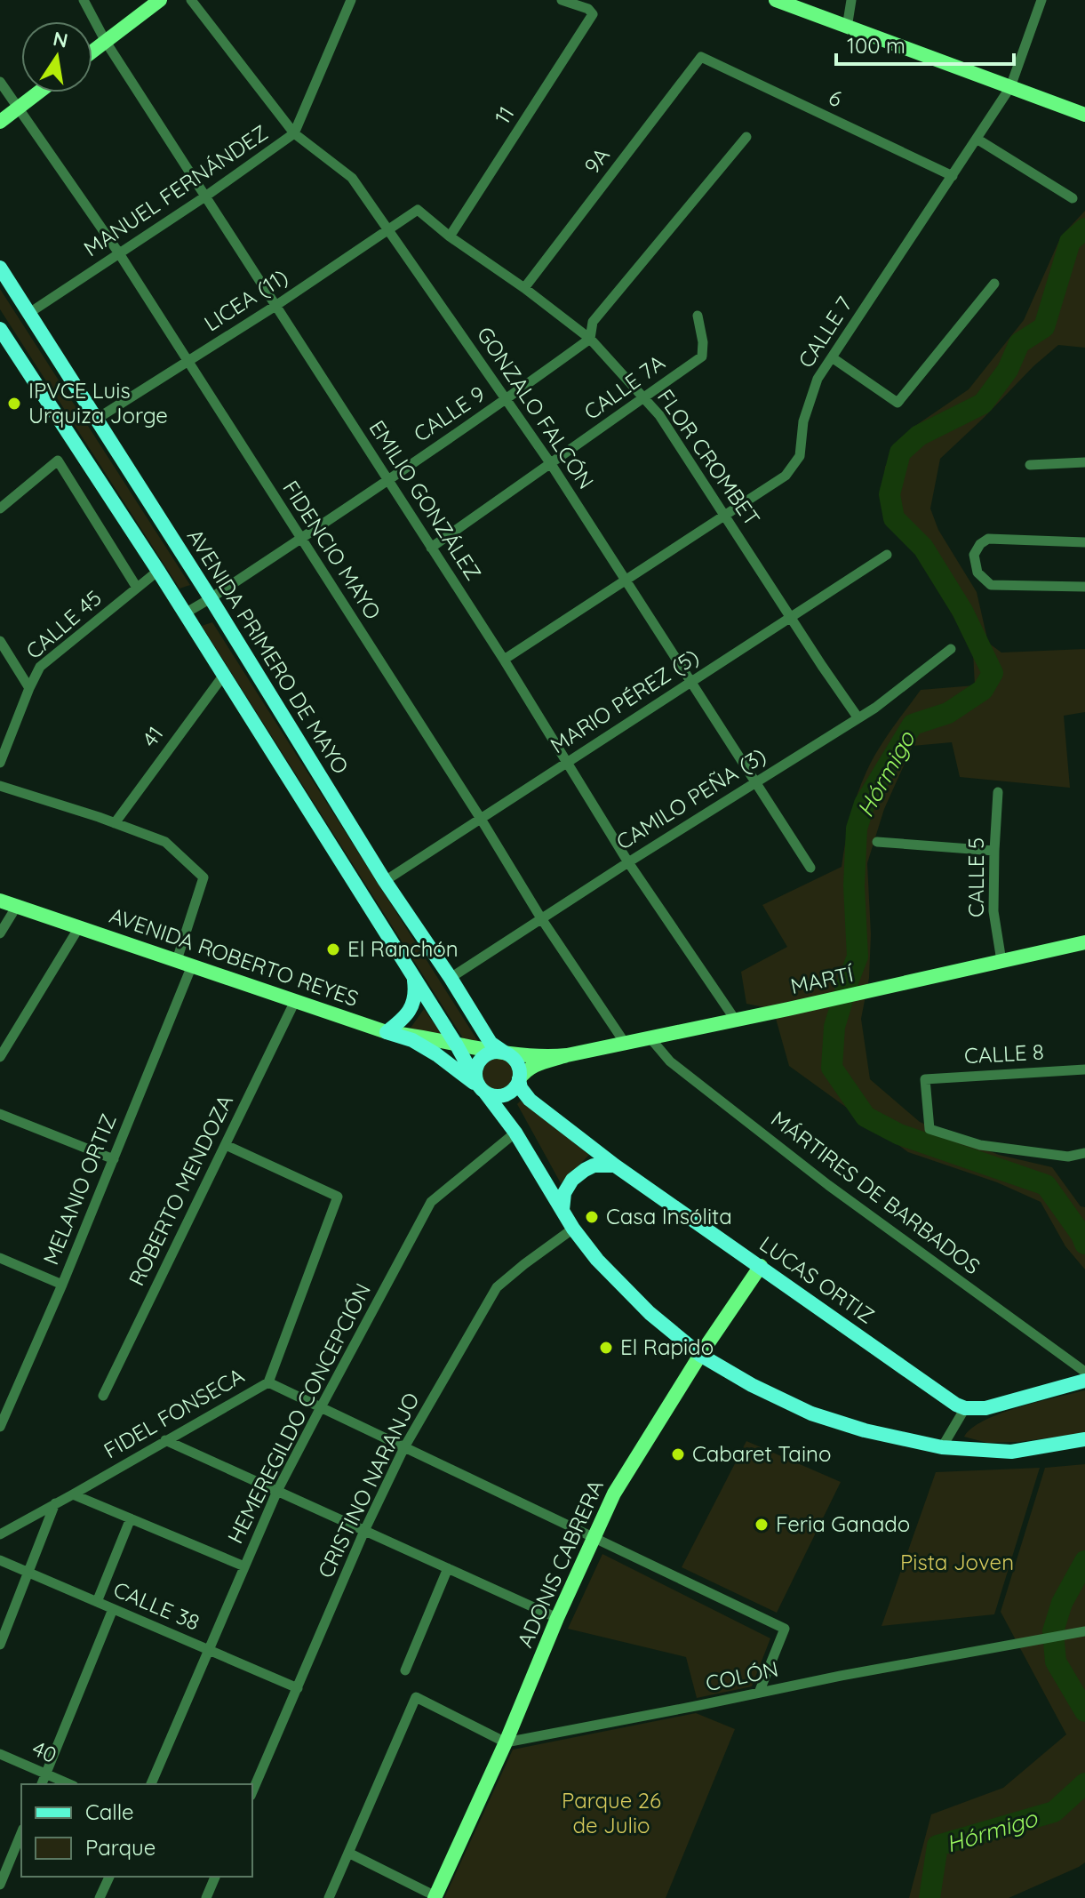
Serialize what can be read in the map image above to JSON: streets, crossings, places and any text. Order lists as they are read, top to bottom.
{
  "streets": {
    "main road": ["AVENIDA PRIMERO DE MAYO", "LUCAS ORTIZ"],
    "street": [
      "6",
      "11",
      "9A",
      "MANUEL FERNÁNDEZ",
      "LICEA (11)",
      "CALLE 7",
      "CALLE 7A",
      "GONZALO FALCÓN",
      "CALLE 9",
      "FLOR CROMBET",
      "EMILIO GONZÁLEZ",
      "FIDENCIO MAYO",
      "CALLE 45",
      "MARIO PÉREZ (5)",
      "41",
      "CAMILO PEÑA (3)",
      "CALLE 5",
      "AVENIDA ROBERTO REYES",
      "MARTÍ",
      "CALLE 8",
      "MELANIO ORTIZ",
      "ROBERTO MENDOZA",
      "MÁRTIRES DE BARBADOS",
      "FIDEL FONSECA",
      "HEMEREGILDO CONCEPCIÓN",
      "CRISTINO NARANJO",
      "ADONIS CABRERA",
      "CALLE 38",
      "COLÓN",
      "40"
    ]
  },
  "crossings": [
    ["6", "9A"],
    ["6", "CALLE 7"],
    ["11", "FLOR CROMBET"],
    ["9A", "FLOR CROMBET"],
    ["MANUEL FERNÁNDEZ", "GONZALO FALCÓN"],
    ["MANUEL FERNÁNDEZ", "EMILIO GONZÁLEZ"],
    ["MANUEL FERNÁNDEZ", "FIDENCIO MAYO"],
    ["MANUEL FERNÁNDEZ", "AVENIDA PRIMERO DE MAYO"],
    ["LICEA (11)", "GONZALO FALCÓN"],
    ["LICEA (11)", "FLOR CROMBET"],
    ["LICEA (11)", "EMILIO GONZÁLEZ"],
    ["LICEA (11)", "FIDENCIO MAYO"],
    ["LICEA (11)", "AVENIDA PRIMERO DE MAYO"],
    ["CALLE 7", "GONZALO FALCÓN"],
    ["CALLE 7", "FLOR CROMBET"],
    ["CALLE 7", "EMILIO GONZÁLEZ"],
    ["CALLE 7A", "GONZALO FALCÓN"],
    ["CALLE 7A", "FLOR CROMBET"],
    ["CALLE 7A", "EMILIO GONZÁLEZ"],
    ["GONZALO FALCÓN", "CALLE 9"],
    ["GONZALO FALCÓN", "MARIO PÉREZ (5)"],
    ["GONZALO FALCÓN", "CAMILO PEÑA (3)"],
    ["CALLE 9", "FLOR CROMBET"],
    ["CALLE 9", "EMILIO GONZÁLEZ"],
    ["CALLE 9", "FIDENCIO MAYO"],
    ["CALLE 9", "AVENIDA PRIMERO DE MAYO"],
    ["FLOR CROMBET", "MARIO PÉREZ (5)"],
    ["FLOR CROMBET", "CAMILO PEÑA (3)"],
    ["EMILIO GONZÁLEZ", "MARIO PÉREZ (5)"],
    ["EMILIO GONZÁLEZ", "CAMILO PEÑA (3)"],
    ["EMILIO GONZÁLEZ", "MARTÍ"],
    ["FIDENCIO MAYO", "MARIO PÉREZ (5)"],
    ["FIDENCIO MAYO", "CAMILO PEÑA (3)"],
    ["FIDENCIO MAYO", "MARTÍ"],
    ["AVENIDA PRIMERO DE MAYO", "MARIO PÉREZ (5)"],
    ["AVENIDA PRIMERO DE MAYO", "CAMILO PEÑA (3)"],
    ["AVENIDA PRIMERO DE MAYO", "AVENIDA ROBERTO REYES"],
    ["AVENIDA PRIMERO DE MAYO", "MARTÍ"],
    ["AVENIDA PRIMERO DE MAYO", "LUCAS ORTIZ"],
    ["CALLE 5", "MARTÍ"],
    ["AVENIDA ROBERTO REYES", "MARTÍ"],
    ["AVENIDA ROBERTO REYES", "MELANIO ORTIZ"],
    ["AVENIDA ROBERTO REYES", "ROBERTO MENDOZA"],
    ["AVENIDA ROBERTO REYES", "LUCAS ORTIZ"],
    ["MARTÍ", "MÁRTIRES DE BARBADOS"],
    ["MARTÍ", "LUCAS ORTIZ"],
    ["ROBERTO MENDOZA", "FIDEL FONSECA"],
    ["LUCAS ORTIZ", "ADONIS CABRERA"],
    ["HEMEREGILDO CONCEPCIÓN", "CALLE 38"],
    ["CRISTINO NARANJO", "CALLE 38"],
    ["ADONIS CABRERA", "COLÓN"]
  ],
  "water": ["Hórmigo"],
  "parks": ["Pista Joven", "Parque 26 de Julio"],
  "places": [
    "IPVCE Luis Urquiza Jorge",
    "El Ranchón",
    "Casa Insólita",
    "El Rapido",
    "Cabaret Taino",
    "Feria Ganado"
  ],
  "legend": ["Calle", "Parque"],
  "scale_bar": "100 m",
  "north": "top"
}
